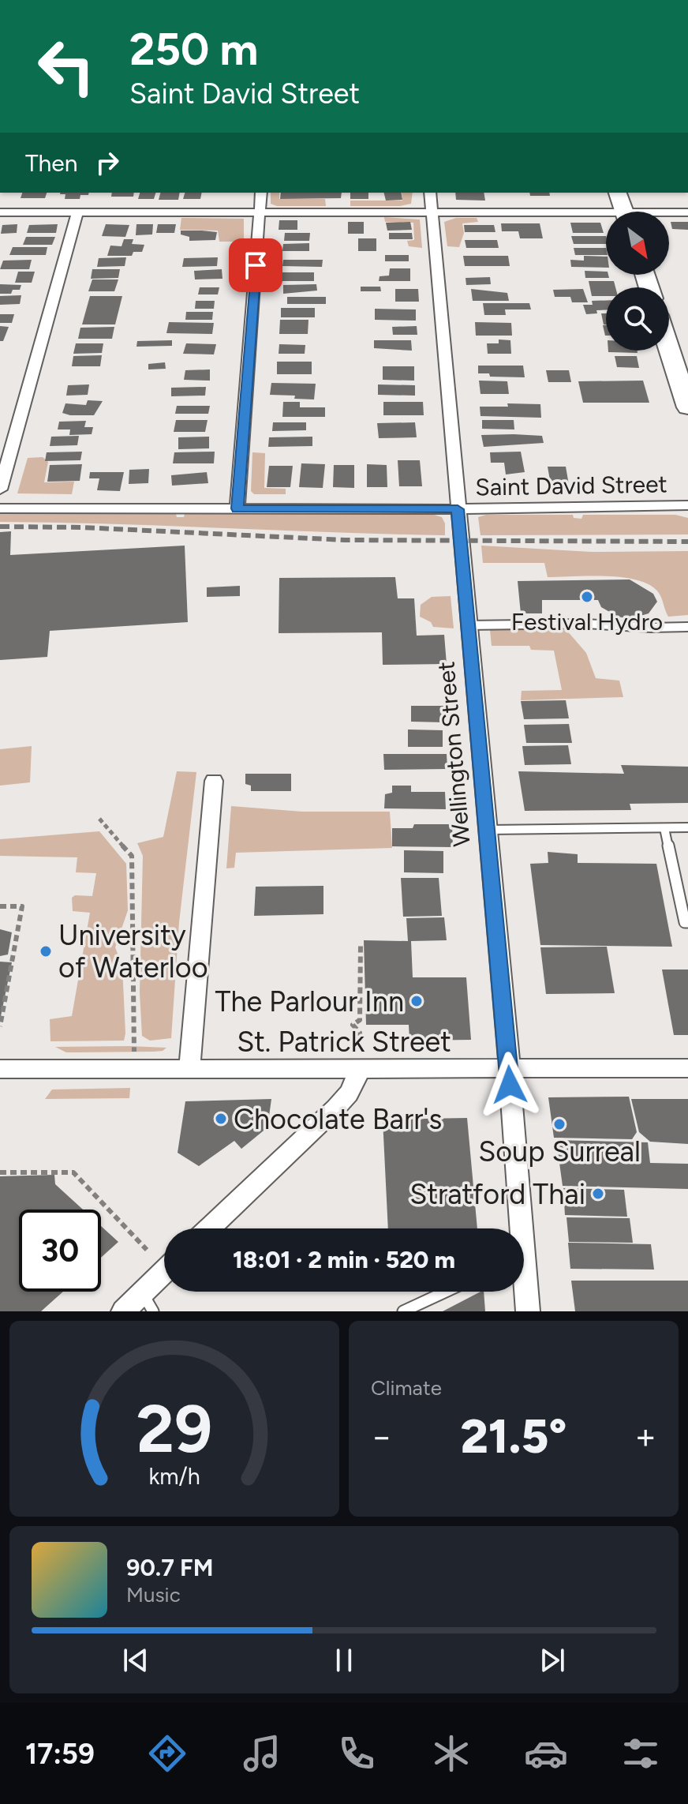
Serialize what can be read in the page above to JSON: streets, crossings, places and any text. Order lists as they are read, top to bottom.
{
  "streets": {
    "street": ["Saint David Street", "Wellington Street", "St. Patrick Street"]
  },
  "crossings": [
    ["Saint David Street", "Wellington Street"],
    ["Wellington Street", "St. Patrick Street"]
  ],
  "places": [
    "Festival Hydro",
    "University of Waterloo",
    "The Parlour Inn",
    "Chocolate Barr's",
    "Soup Surreal",
    "Stratford Thai"
  ],
  "north": "bottom right",
  "page": {
    "turn": ["250 m", "Saint David Street"],
    "then": "Then",
    "limit": "30",
    "trip": "18:01 · 2 min · 520 m",
    "tile": "Climate",
    "heat": ["−", "21.5°", "+"],
    "song": ["90.7 FM", "Music"],
    "tabs": "17:59",
    "gauge": ["29", "km/h"]
  }
}
